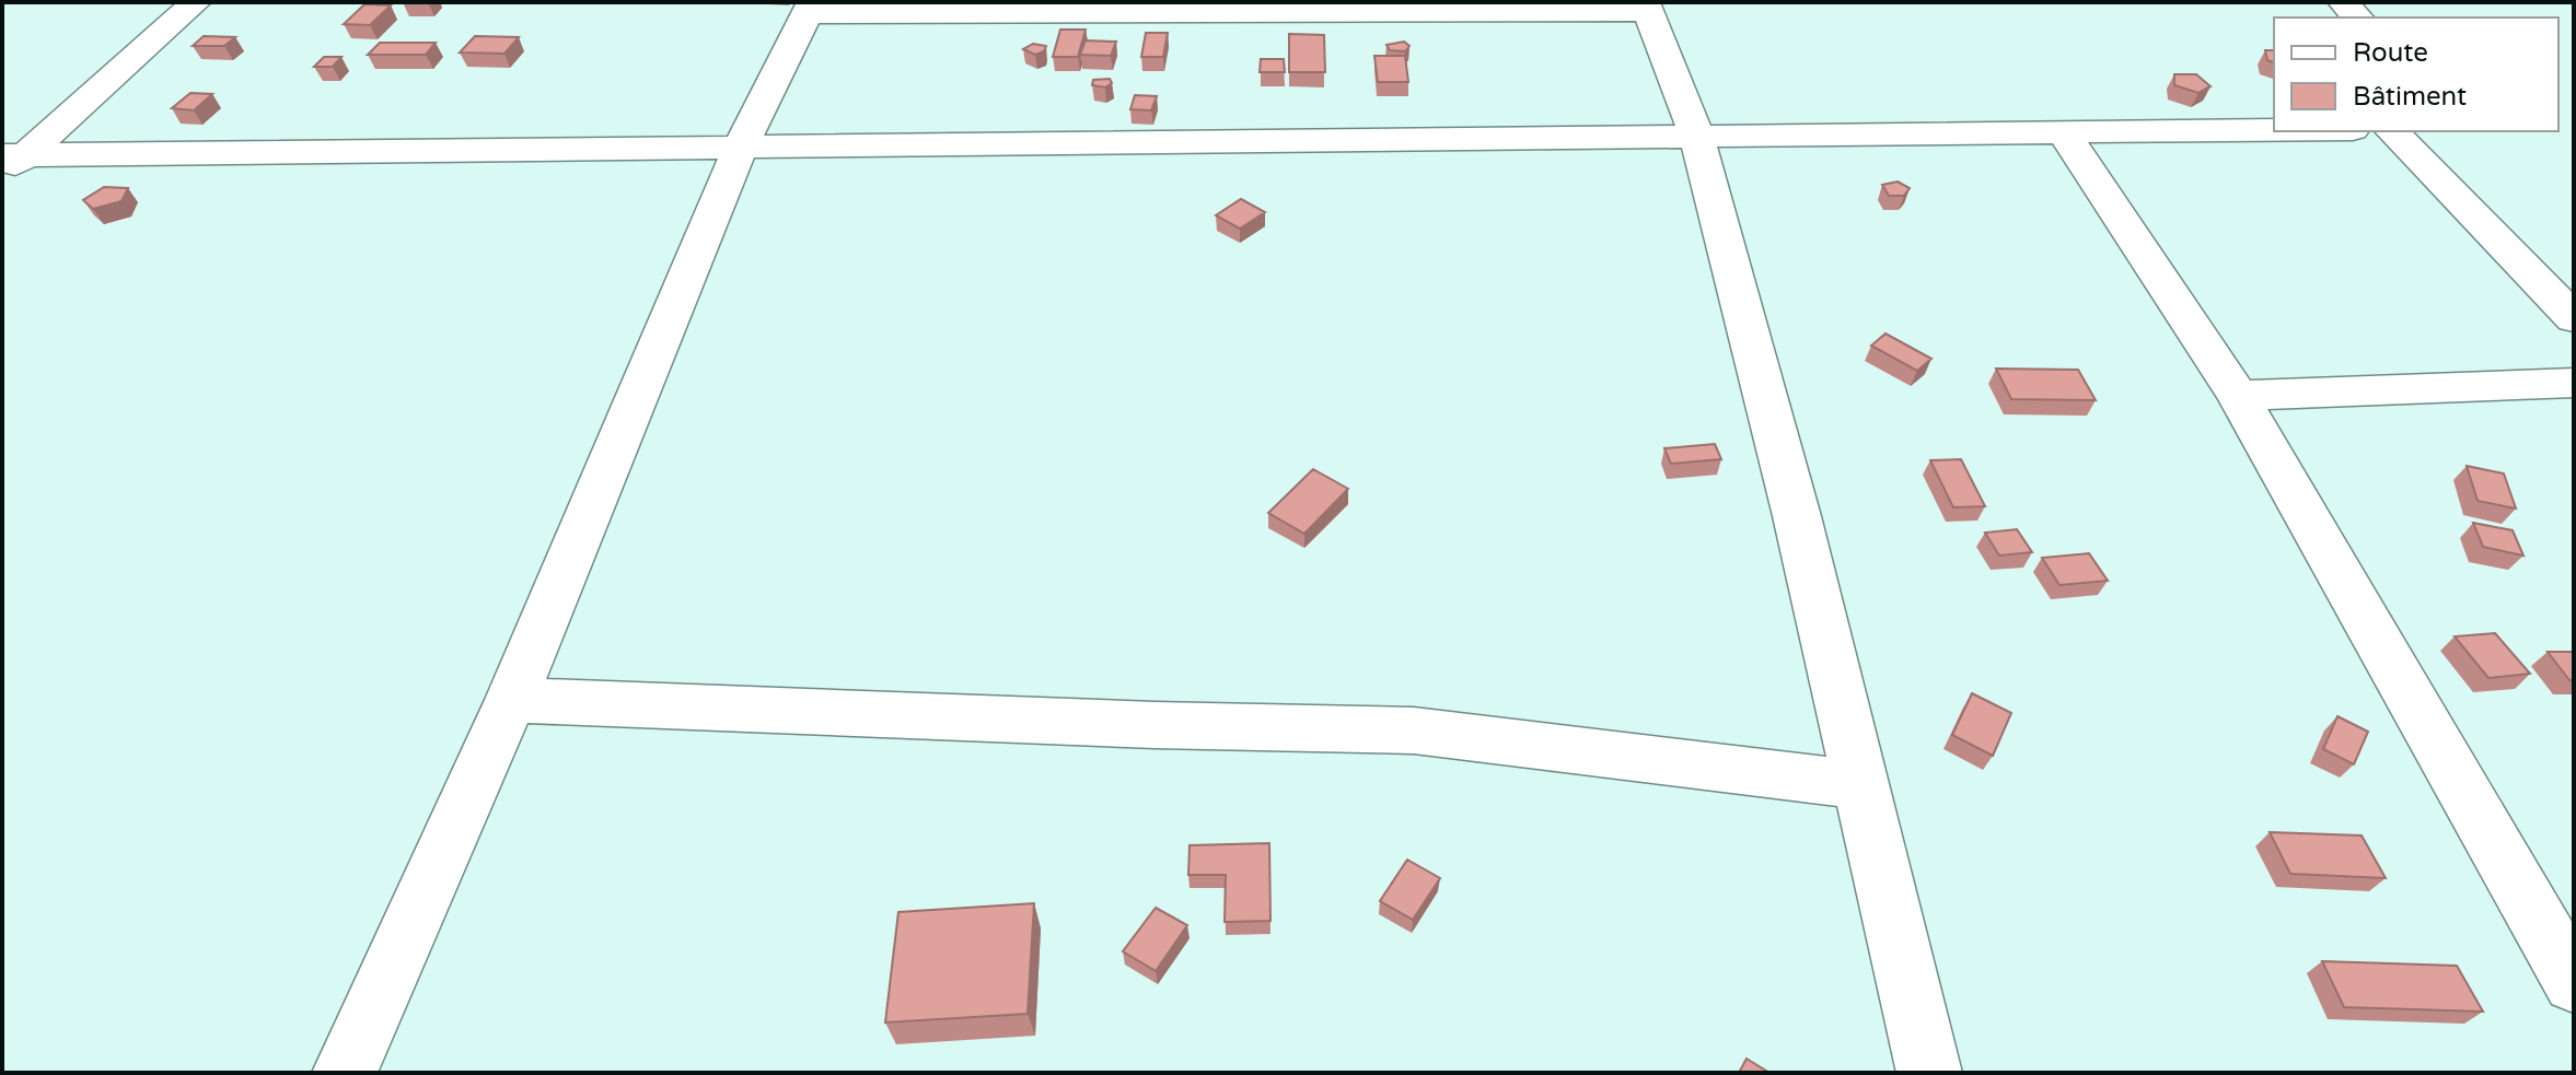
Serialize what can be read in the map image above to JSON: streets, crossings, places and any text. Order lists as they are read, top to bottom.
{
  "legend": ["Route", "Bâtiment"]
}
